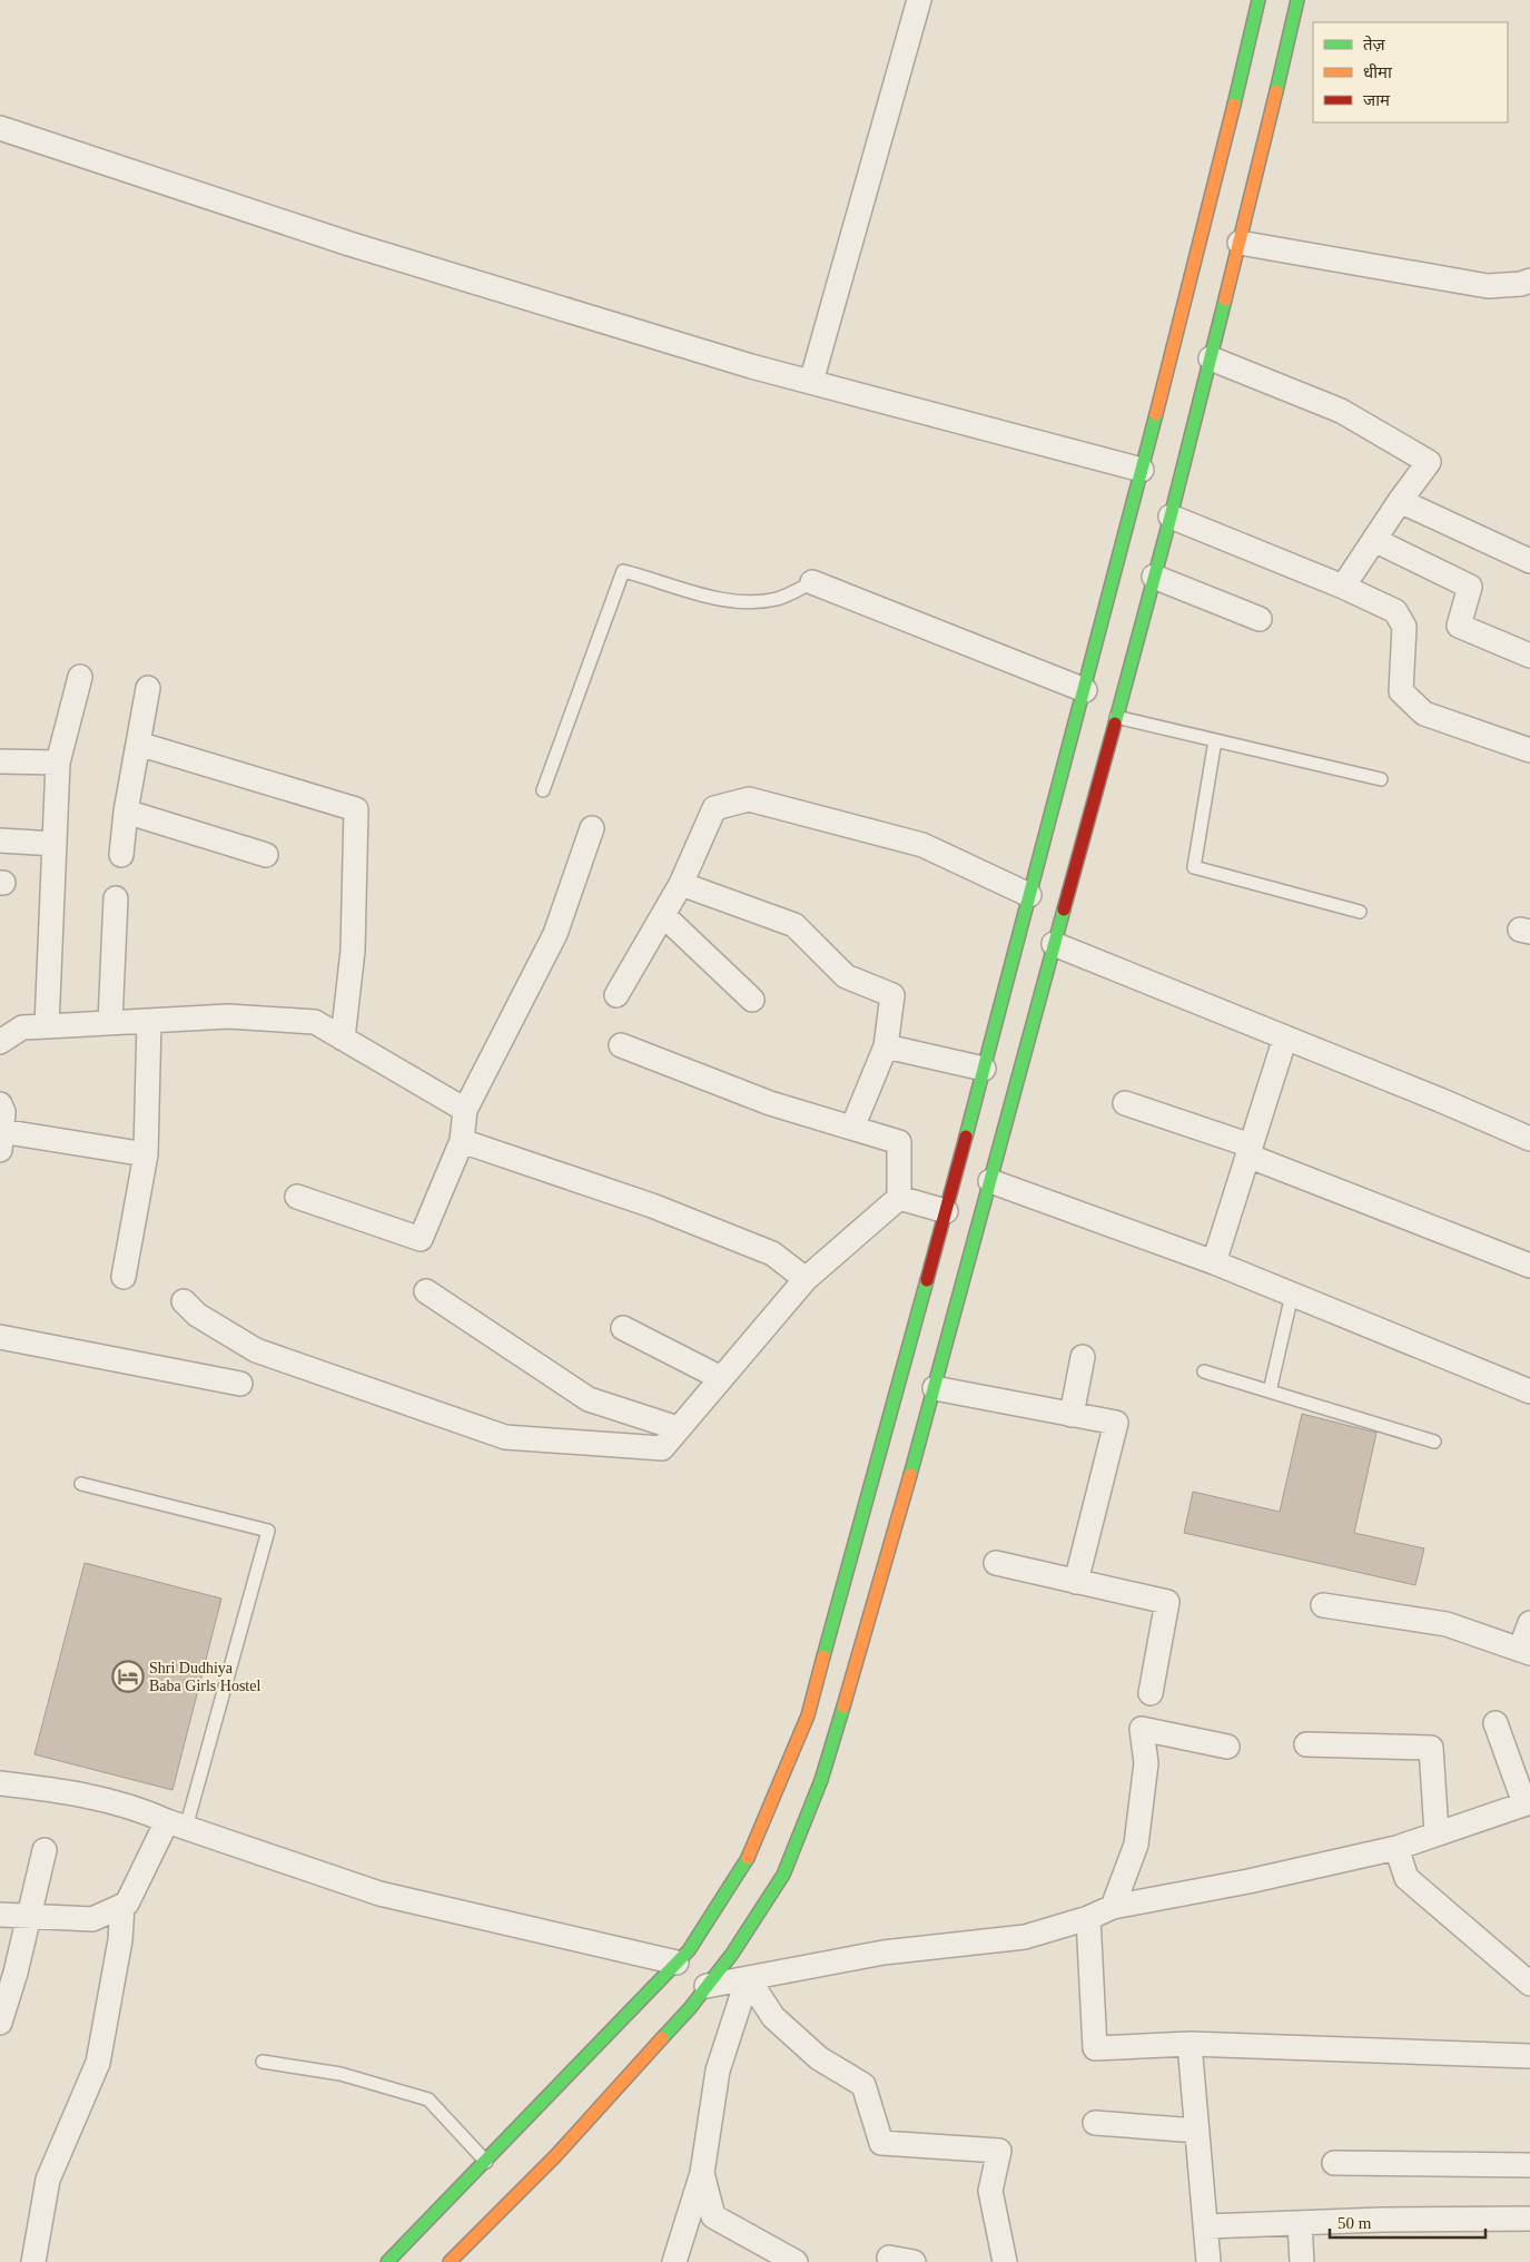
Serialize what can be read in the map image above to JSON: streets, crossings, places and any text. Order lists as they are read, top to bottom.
{
  "places": {
    "hotel": ["Shri Dudhiya Baba Girls Hostel"]
  },
  "legend": ["तेज़", "धीमा", "जाम"],
  "scale_bar": "50 m"
}
